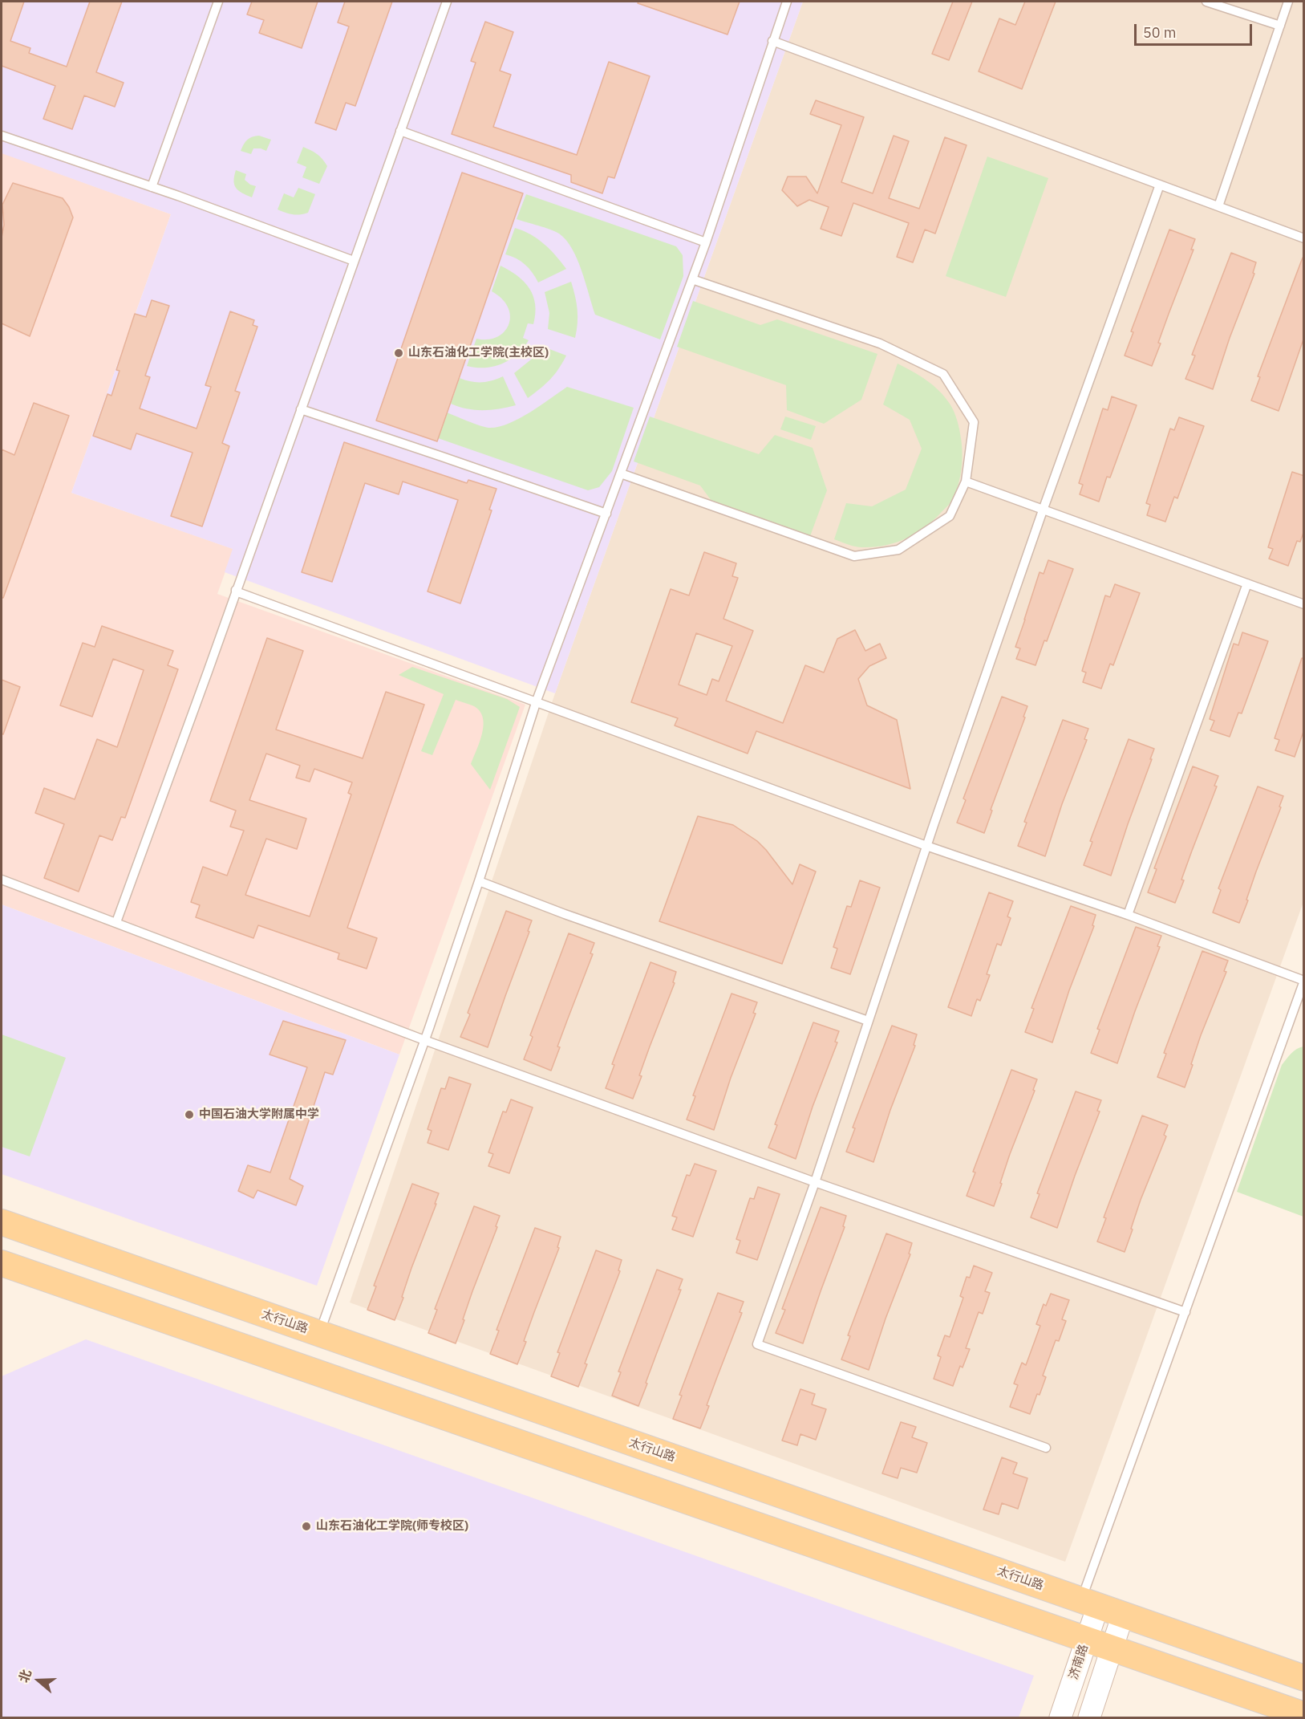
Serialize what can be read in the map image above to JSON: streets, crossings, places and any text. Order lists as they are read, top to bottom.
{
  "streets": {
    "main road": ["太行山路", "济南路"]
  },
  "crossings": [
    ["太行山路", "济南路"]
  ],
  "places": ["山东石油化工学院(主校区)", "中国石油大学附属中学", "山东石油化工学院(师专校区)"],
  "scale_bar": "50 m",
  "north": "left"
}
